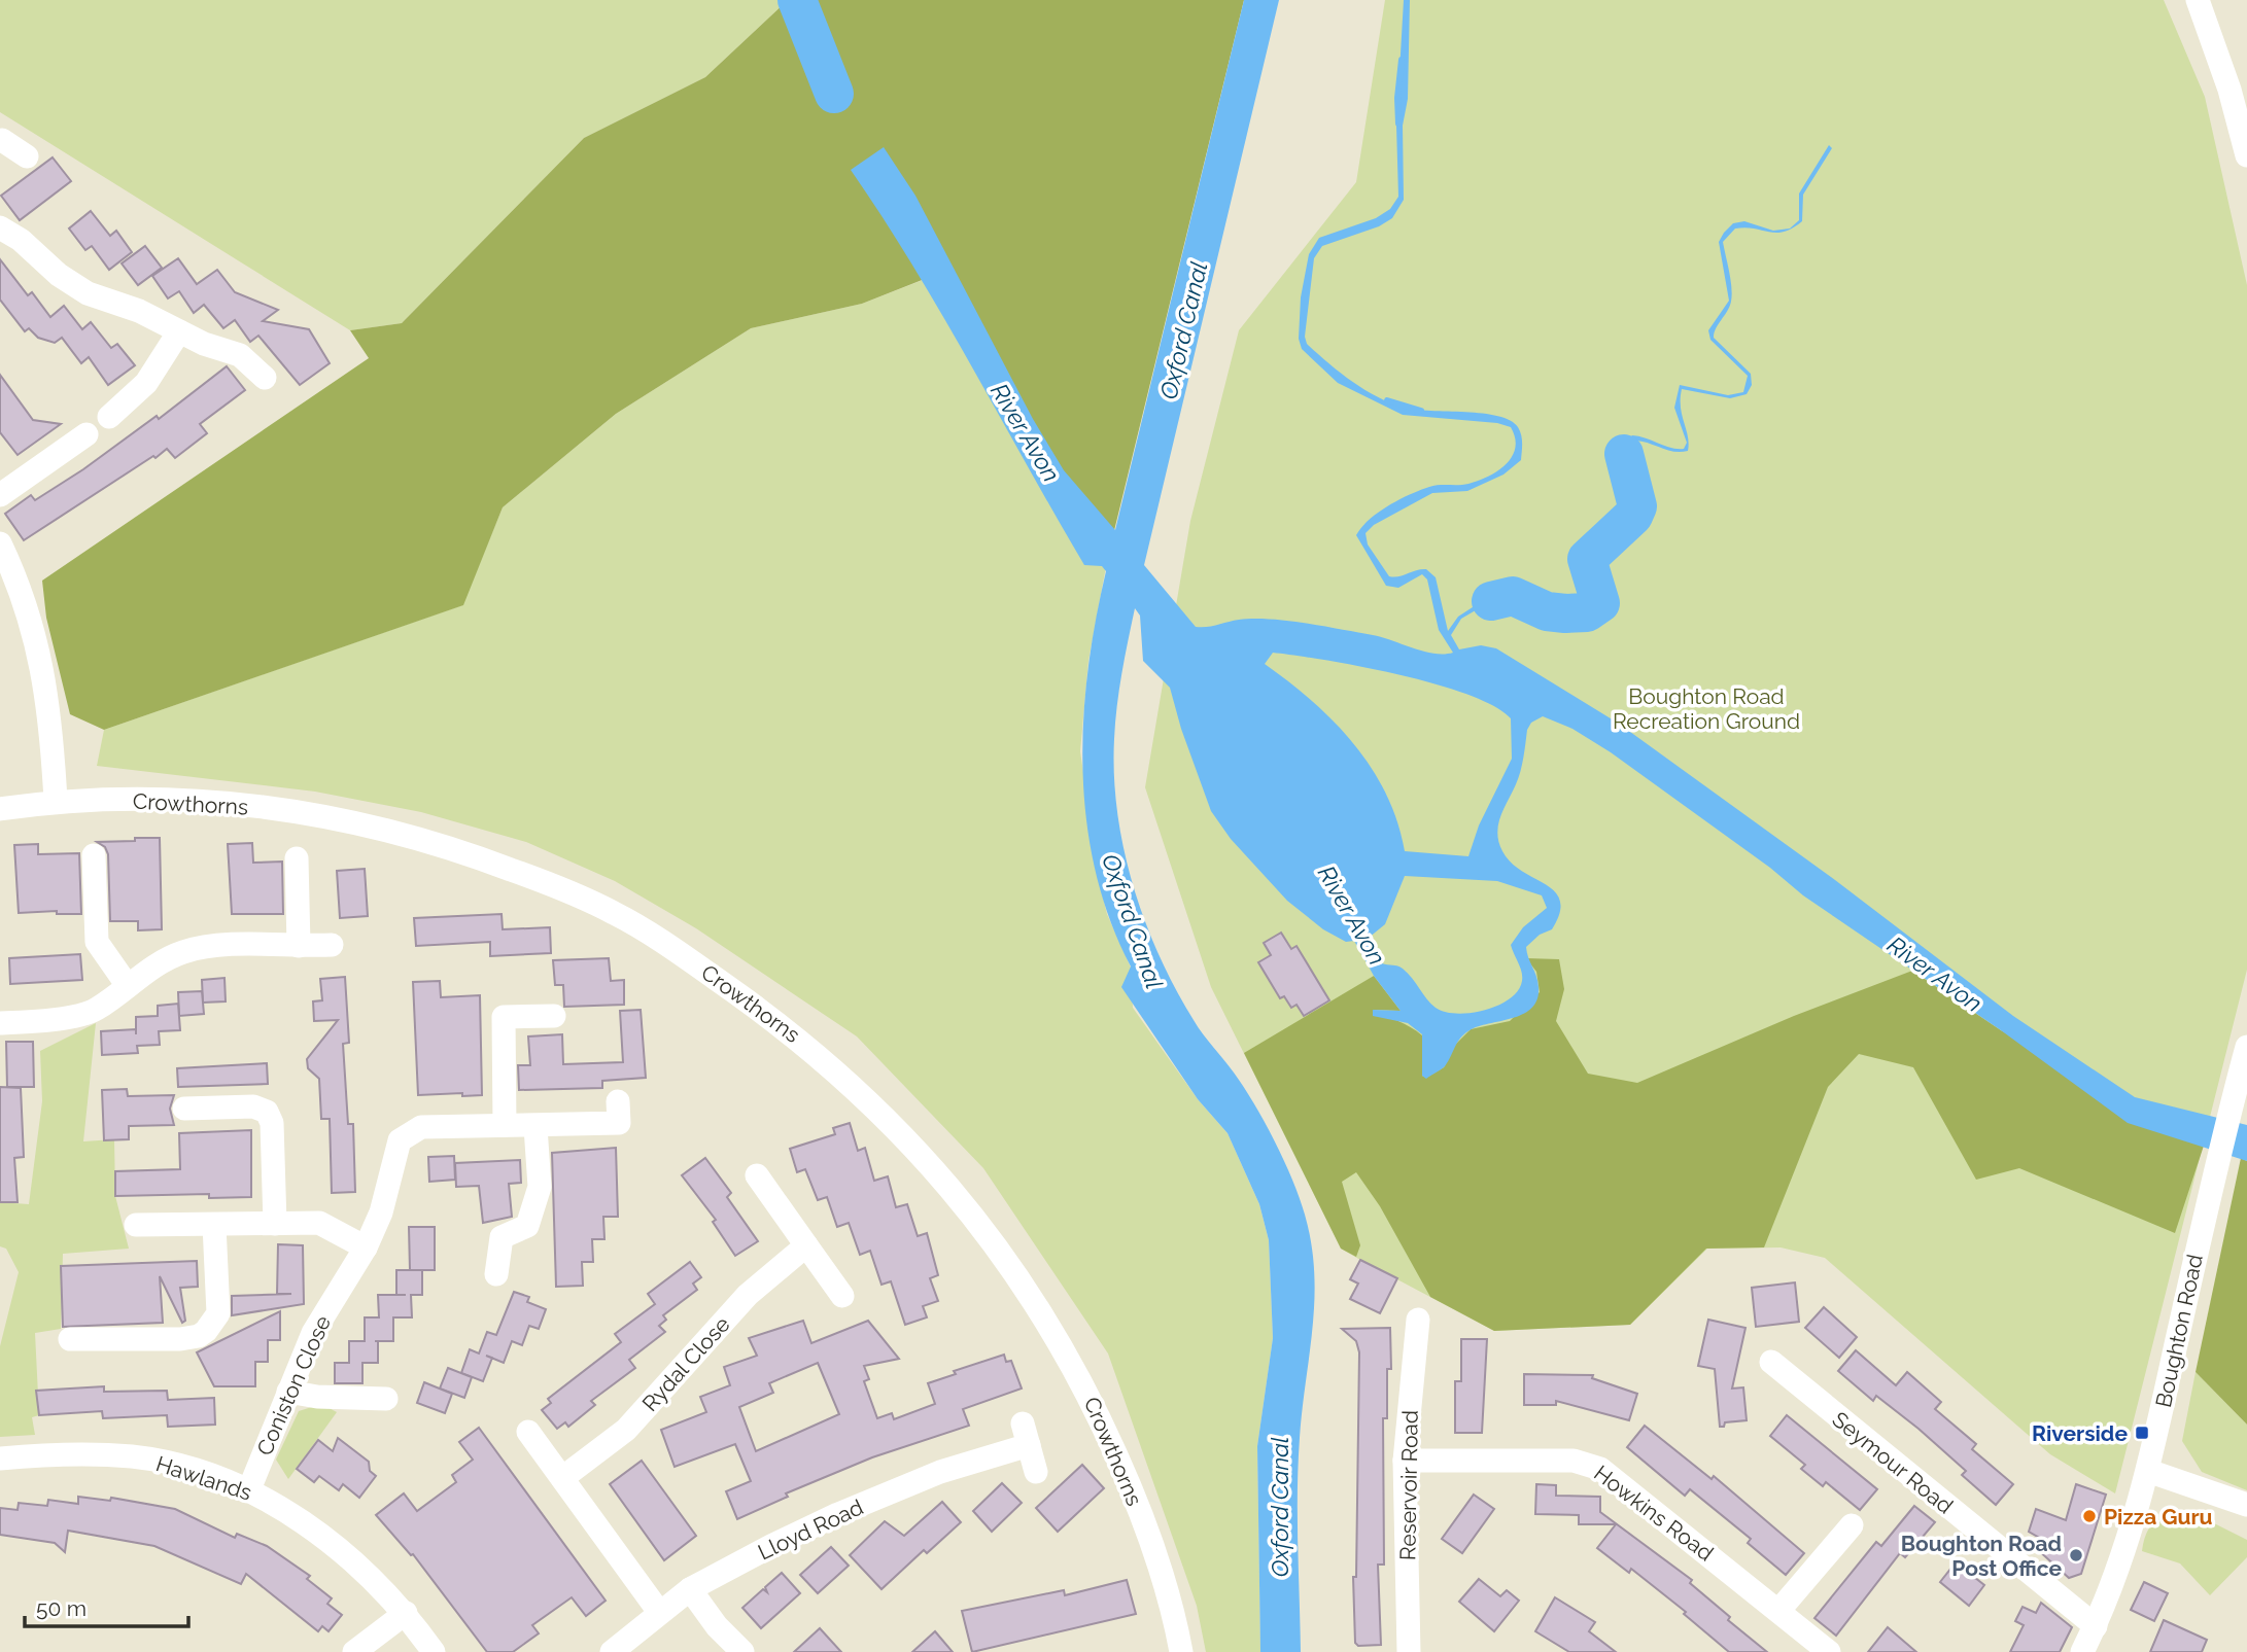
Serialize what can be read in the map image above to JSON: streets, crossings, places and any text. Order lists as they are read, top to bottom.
{
  "streets": {
    "street": [
      "Crowthorns",
      "Boughton Road",
      "Rydal Close",
      "Coniston Close",
      "Seymour Road",
      "Hawlands",
      "Reservoir Road",
      "Howkins Road",
      "Lloyd Road"
    ]
  },
  "crossings": [
    ["Boughton Road", "Seymour Road"],
    ["Coniston Close", "Hawlands"],
    ["Reservoir Road", "Howkins Road"]
  ],
  "water": ["Oxford Canal", "River Avon"],
  "parks": ["Boughton Road Recreation Ground"],
  "places": {
    "transit": ["Riverside"],
    "other": ["Pizza Guru", "Boughton Road Post Office"]
  },
  "scale_bar": "50 m"
}
